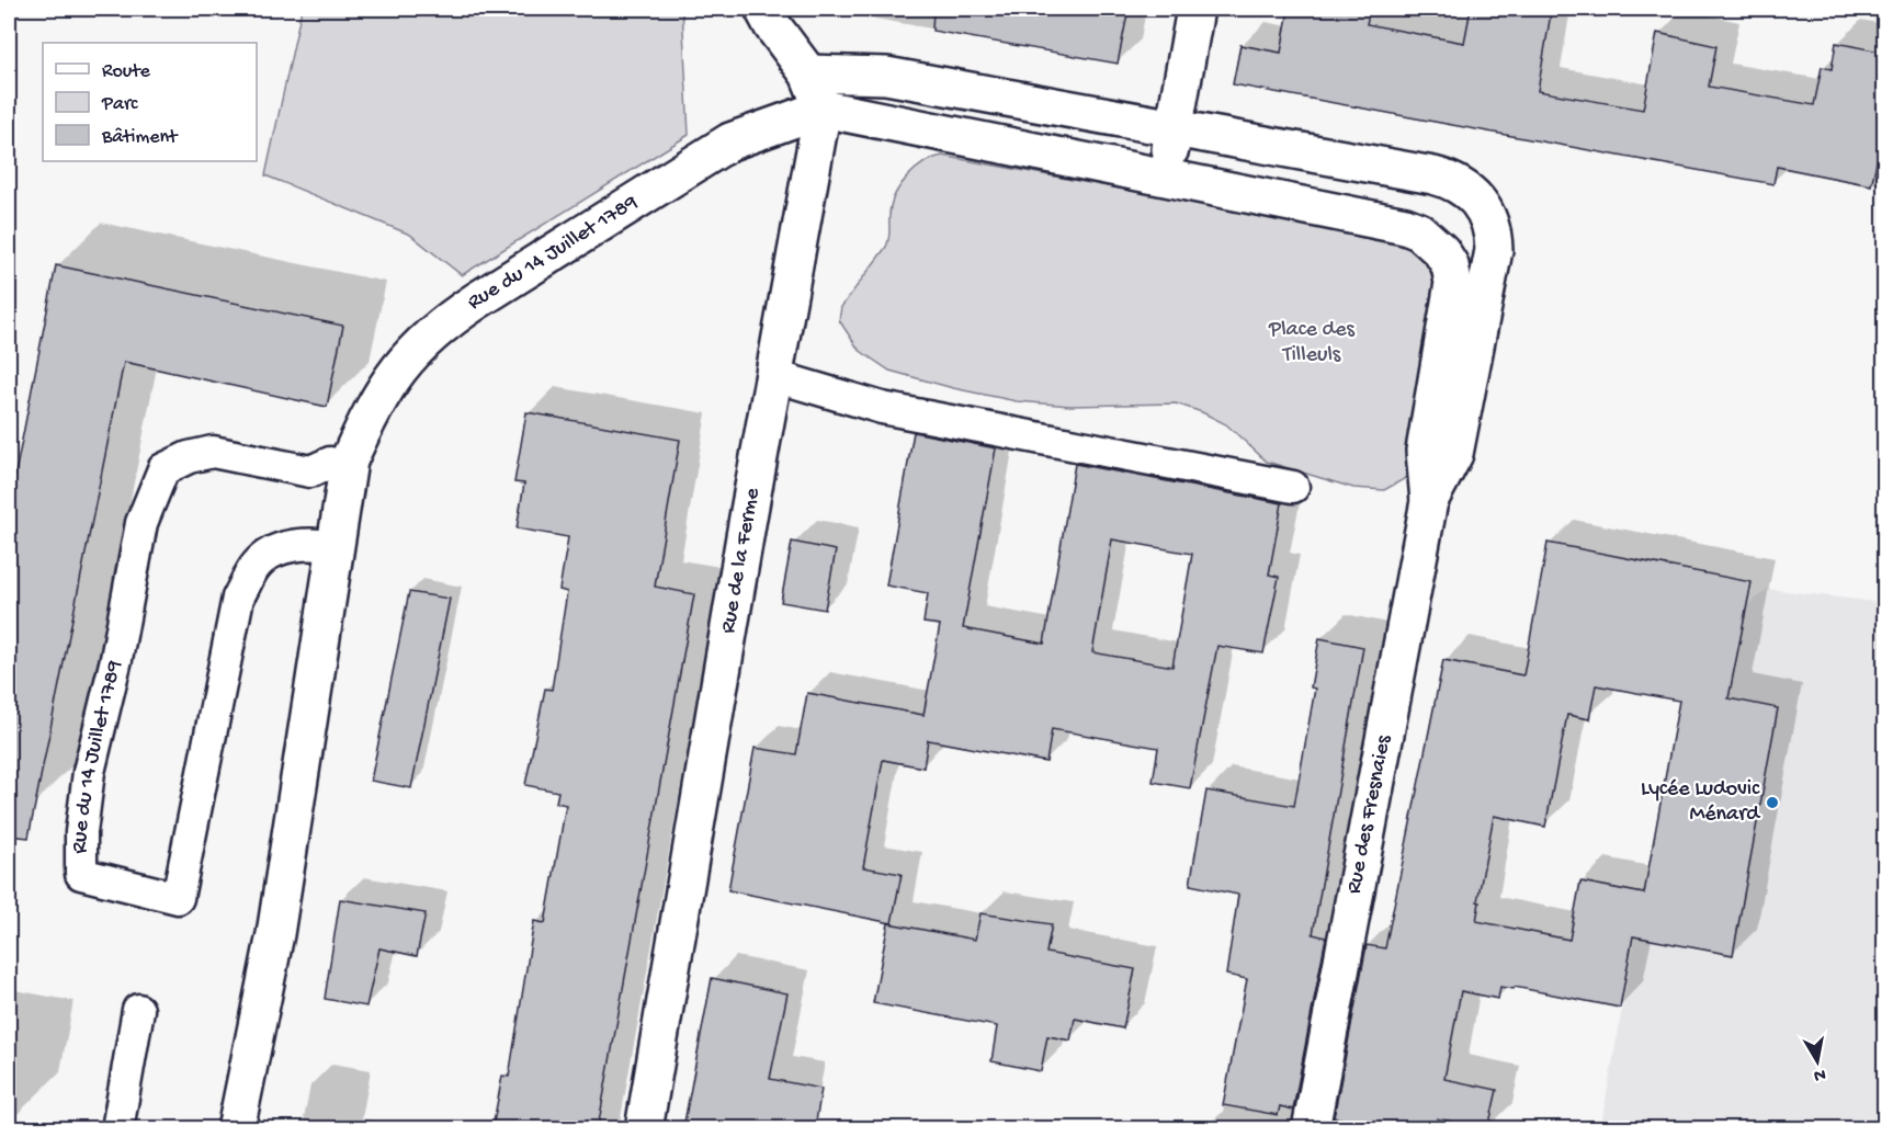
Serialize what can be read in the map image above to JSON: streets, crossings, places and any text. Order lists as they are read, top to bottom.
{
  "streets": {
    "street": ["Rue du 14 Juillet 1789", "Rue de la Ferme", "Rue des Fresnaies"]
  },
  "crossings": [
    ["Rue du 14 Juillet 1789", "Rue de la Ferme"]
  ],
  "parks": ["Place des Tilleuls"],
  "places": ["Lycée Ludovic Ménard"],
  "legend": ["Route", "Parc", "Bâtiment"],
  "north": "bottom"
}
